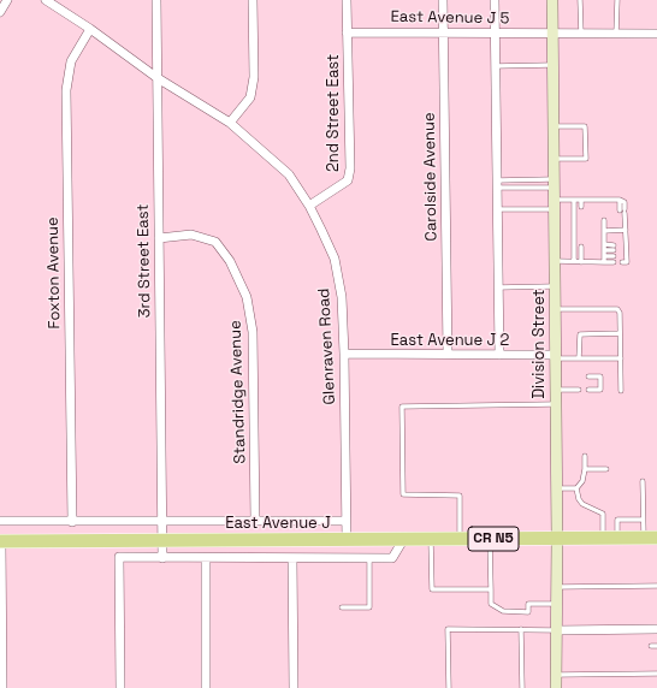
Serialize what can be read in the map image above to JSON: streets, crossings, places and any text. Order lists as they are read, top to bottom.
{
  "streets": {
    "main road": ["Division Street", "East Avenue J", "CR N5"],
    "street": [
      "East Avenue J 5",
      "2nd Street East",
      "Carolside Avenue",
      "3rd Street East",
      "Foxton Avenue",
      "East Avenue J 2",
      "Glenraven Road",
      "Standridge Avenue"
    ]
  },
  "crossings": [
    ["East Avenue J 5", "2nd Street East"],
    ["East Avenue J 5", "Carolside Avenue"],
    ["East Avenue J 5", "Division Street"],
    ["2nd Street East", "Glenraven Road"],
    ["Carolside Avenue", "East Avenue J 2"],
    ["3rd Street East", "Glenraven Road"],
    ["3rd Street East", "Standridge Avenue"],
    ["3rd Street East", "East Avenue J"],
    ["Foxton Avenue", "Glenraven Road"],
    ["Foxton Avenue", "East Avenue J"],
    ["East Avenue J 2", "Division Street"],
    ["East Avenue J 2", "Glenraven Road"],
    ["Division Street", "East Avenue J"],
    ["Division Street", "CR N5"],
    ["Glenraven Road", "East Avenue J"],
    ["Standridge Avenue", "East Avenue J"],
    ["East Avenue J", "CR N5"]
  ]
}
